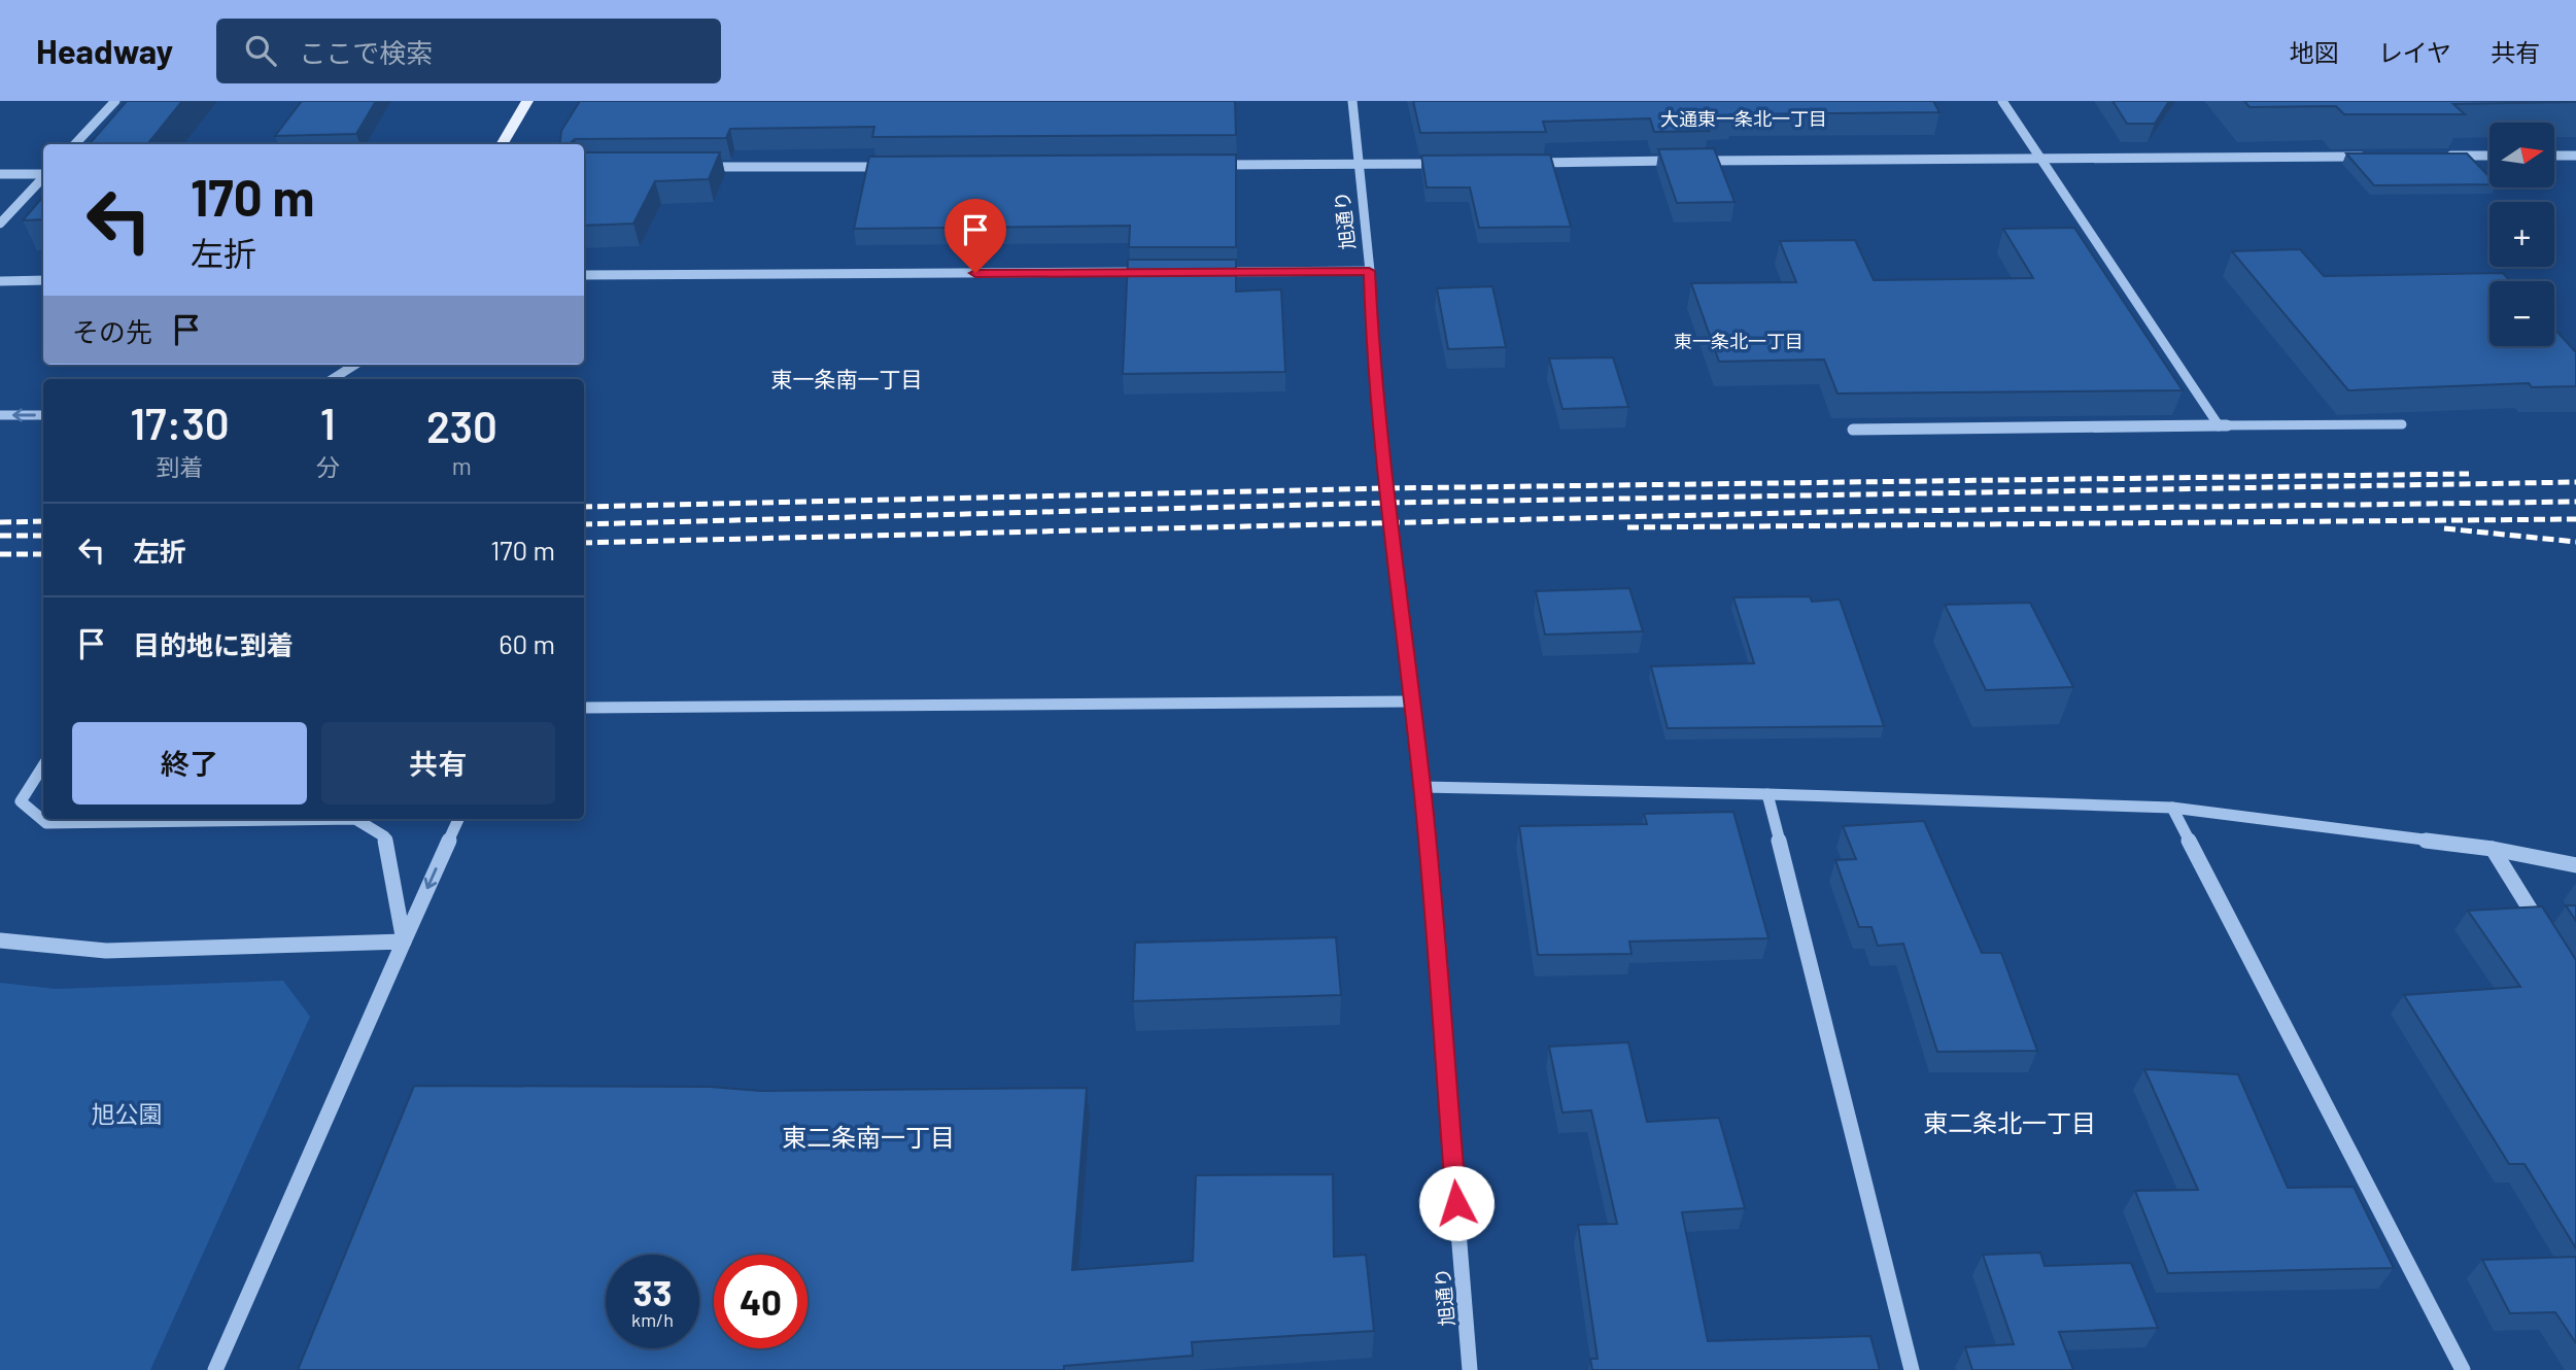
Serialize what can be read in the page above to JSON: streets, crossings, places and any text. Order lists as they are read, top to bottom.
{
  "streets": {
    "street": ["旭通り"]
  },
  "districts": [
    "大通東一条北一丁目",
    "東一条北一丁目",
    "東一条南一丁目",
    "東二条北一丁目",
    "東二条南一丁目"
  ],
  "parks": ["旭公園"],
  "north": "right",
  "page": {
    "header": "Headway",
    "search": "ここで検索",
    "nav": ["地図", "レイヤ", "共有"],
    "map_buttons": ["+", "−"],
    "turn": ["170 m", "左折"],
    "then": "その先",
    "eta": [
      "17:30",
      "到着",
      "1",
      "分",
      "230",
      "m"
    ],
    "list": [
      {
        "name": "左折",
        "value": "170 m"
      },
      {
        "name": "目的地に到着",
        "value": "60 m"
      }
    ],
    "buttons": ["終了", "共有"],
    "speed": "33 km/h",
    "limit": "40"
  }
}
